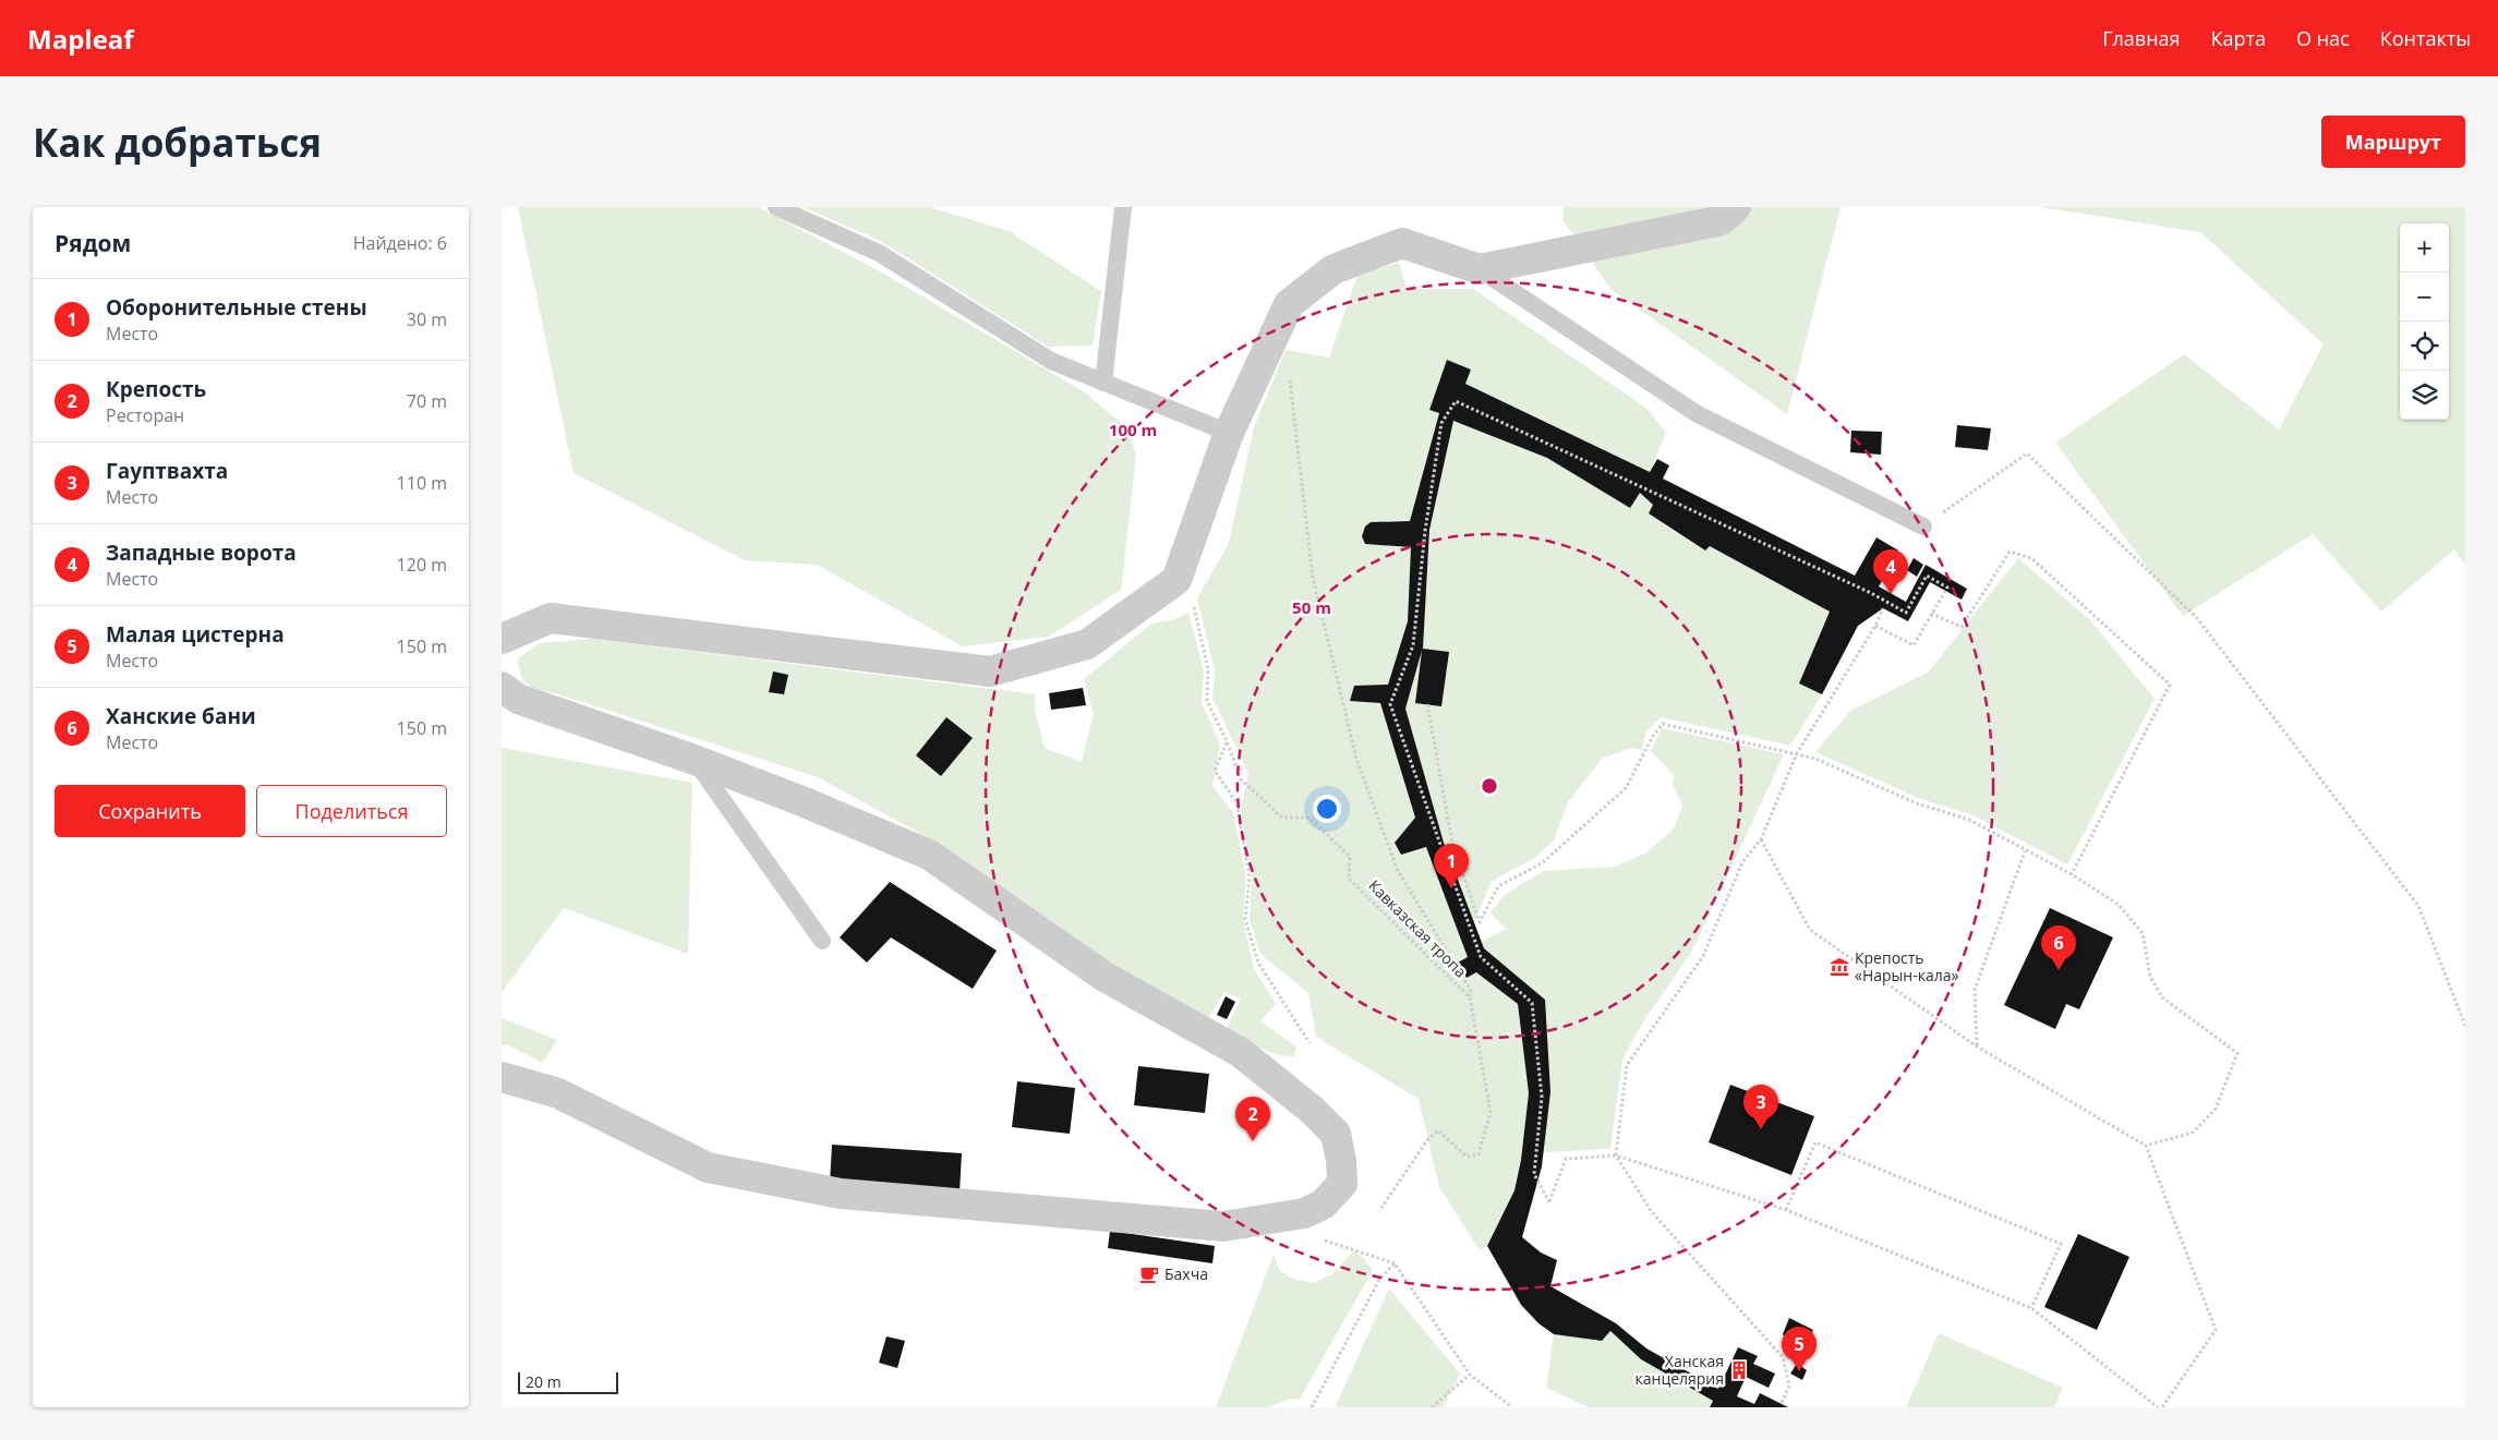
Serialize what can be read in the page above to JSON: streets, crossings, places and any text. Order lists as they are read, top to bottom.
{
  "streets": {
    "path": ["Кавказская тропа"]
  },
  "places": {
    "museum": ["Крепость «Нарын-кала»"],
    "cafe": ["Бахча"],
    "building": ["Ханская канцелярия"]
  },
  "scale_bar": "20 m",
  "page": {
    "header": "Mapleaf",
    "nav": [
      "Главная",
      "Карта",
      "О нас",
      "Контакты"
    ],
    "buttons": [
      "Маршрут",
      ["Сохранить", "Поделиться"]
    ],
    "title": "Как добраться",
    "heading": ["Рядом", "Найдено: 6"],
    "map_buttons": ["+", "−"],
    "list": [
      {
        "mark": "1",
        "name": "Оборонительные стены",
        "note": "Место",
        "value": "30 m"
      },
      {
        "mark": "2",
        "name": "Крепость",
        "note": "Ресторан",
        "value": "70 m"
      },
      {
        "mark": "3",
        "name": "Гауптвахта",
        "note": "Место",
        "value": "110 m"
      },
      {
        "mark": "4",
        "name": "Западные ворота",
        "note": "Место",
        "value": "120 m"
      },
      {
        "mark": "5",
        "name": "Малая цистерна",
        "note": "Место",
        "value": "150 m"
      },
      {
        "mark": "6",
        "name": "Ханские бани",
        "note": "Место",
        "value": "150 m"
      }
    ],
    "pins": [
      "4",
      "1",
      "6",
      "3",
      "2",
      "5"
    ],
    "scale": "20 m"
  },
  "rings": ["100 m", "50 m"]
}
